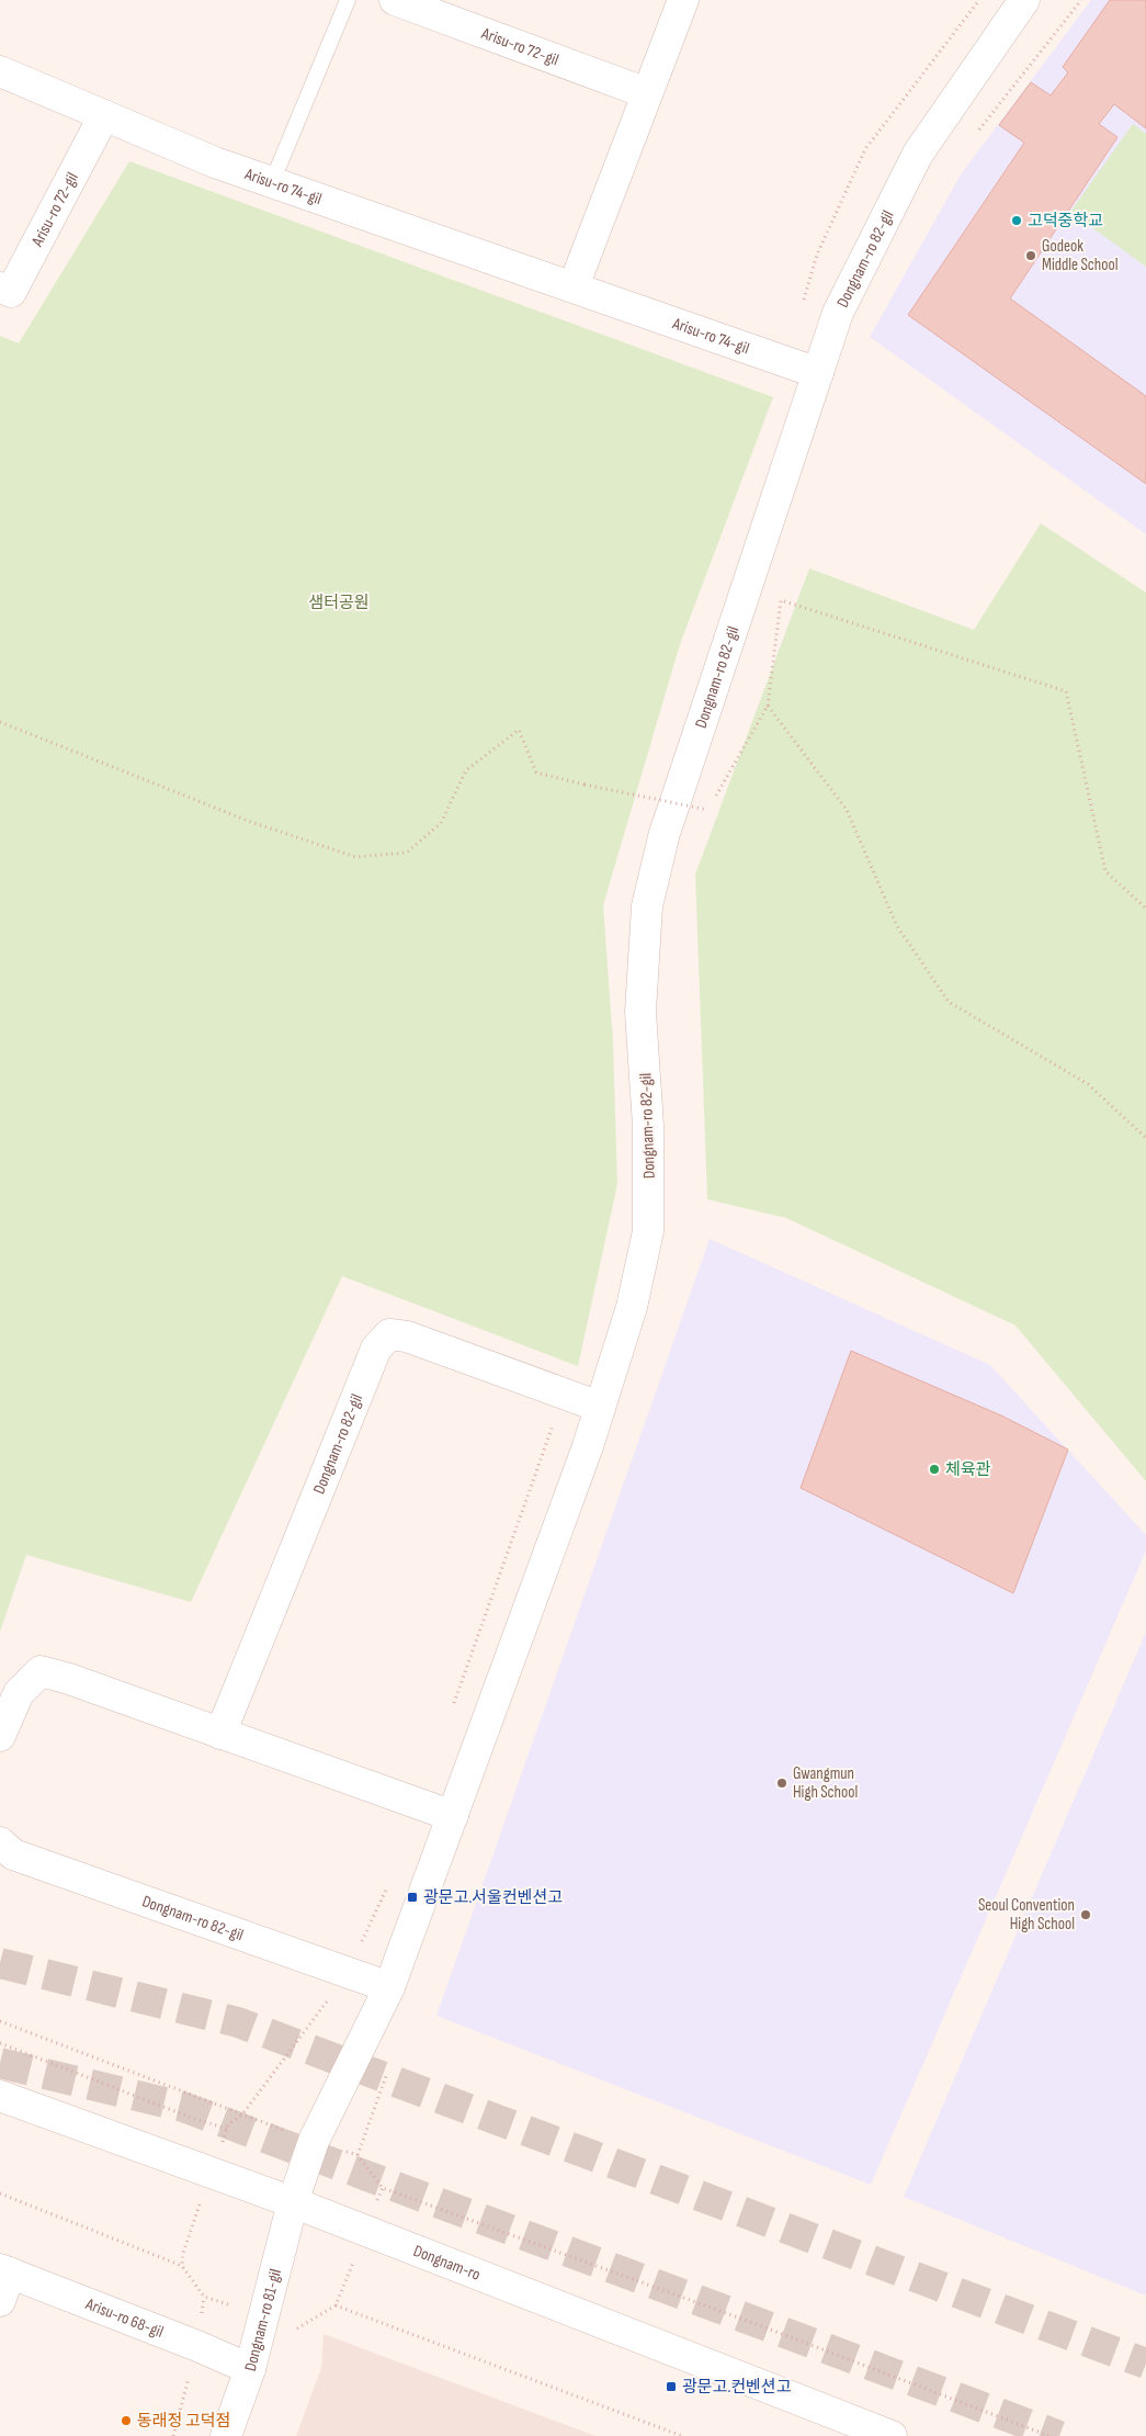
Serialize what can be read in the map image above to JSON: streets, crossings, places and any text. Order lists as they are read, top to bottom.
{
  "streets": {
    "street": [
      "Arisu-ro 72-gil",
      "Arisu-ro 74-gil",
      "Dongnam-ro 82-gil",
      "Dongnam-ro",
      "Arisu-ro 68-gil",
      "Dongnam-ro 81-gil"
    ]
  },
  "crossings": [
    ["Arisu-ro 72-gil", "Arisu-ro 74-gil"],
    ["Arisu-ro 74-gil", "Dongnam-ro 82-gil"],
    ["Dongnam-ro 82-gil", "Dongnam-ro"],
    ["Dongnam-ro 82-gil", "Dongnam-ro 81-gil"],
    ["Dongnam-ro", "Dongnam-ro 81-gil"],
    ["Arisu-ro 68-gil", "Dongnam-ro 81-gil"]
  ],
  "parks": ["샘터공원"],
  "places": {
    "other": [
      "고덕중학교",
      "Godeok Middle School",
      "체육관",
      "Gwangmun High School",
      "Seoul Convention High School",
      "동래정 고덕점"
    ],
    "transit": ["광문고.서울컨벤션고", "광문고.컨벤션고"]
  }
}
